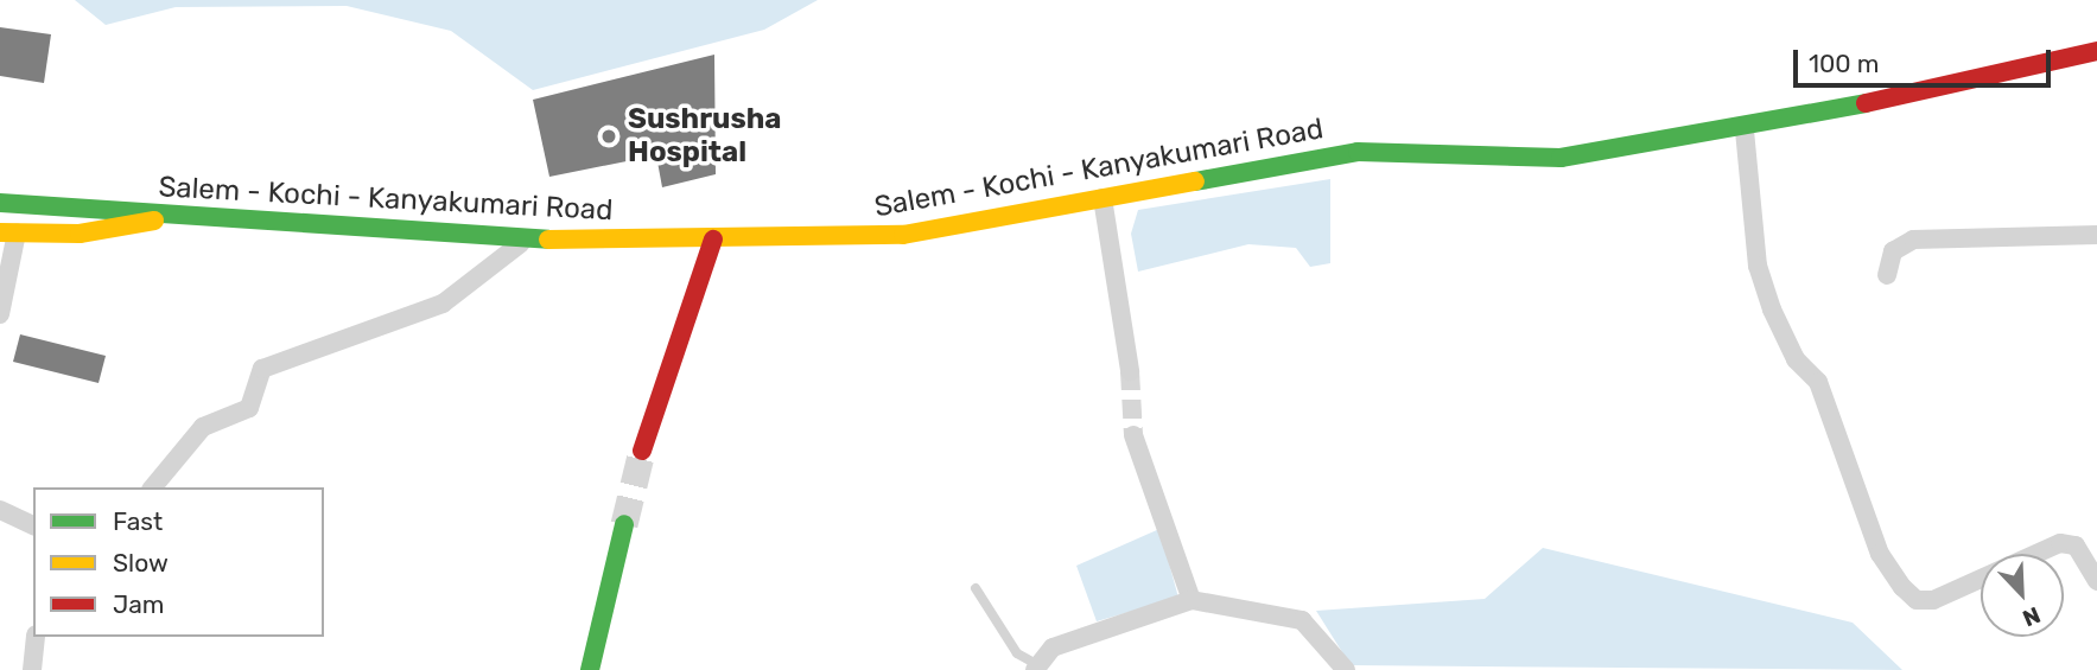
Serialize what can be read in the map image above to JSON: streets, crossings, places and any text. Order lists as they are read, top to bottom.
{
  "streets": {
    "main road": ["Salem - Kochi - Kanyakumari Road"]
  },
  "places": ["Sushrusha Hospital"],
  "legend": ["Fast", "Slow", "Jam"],
  "scale_bar": "100 m",
  "north": "bottom right"
}
